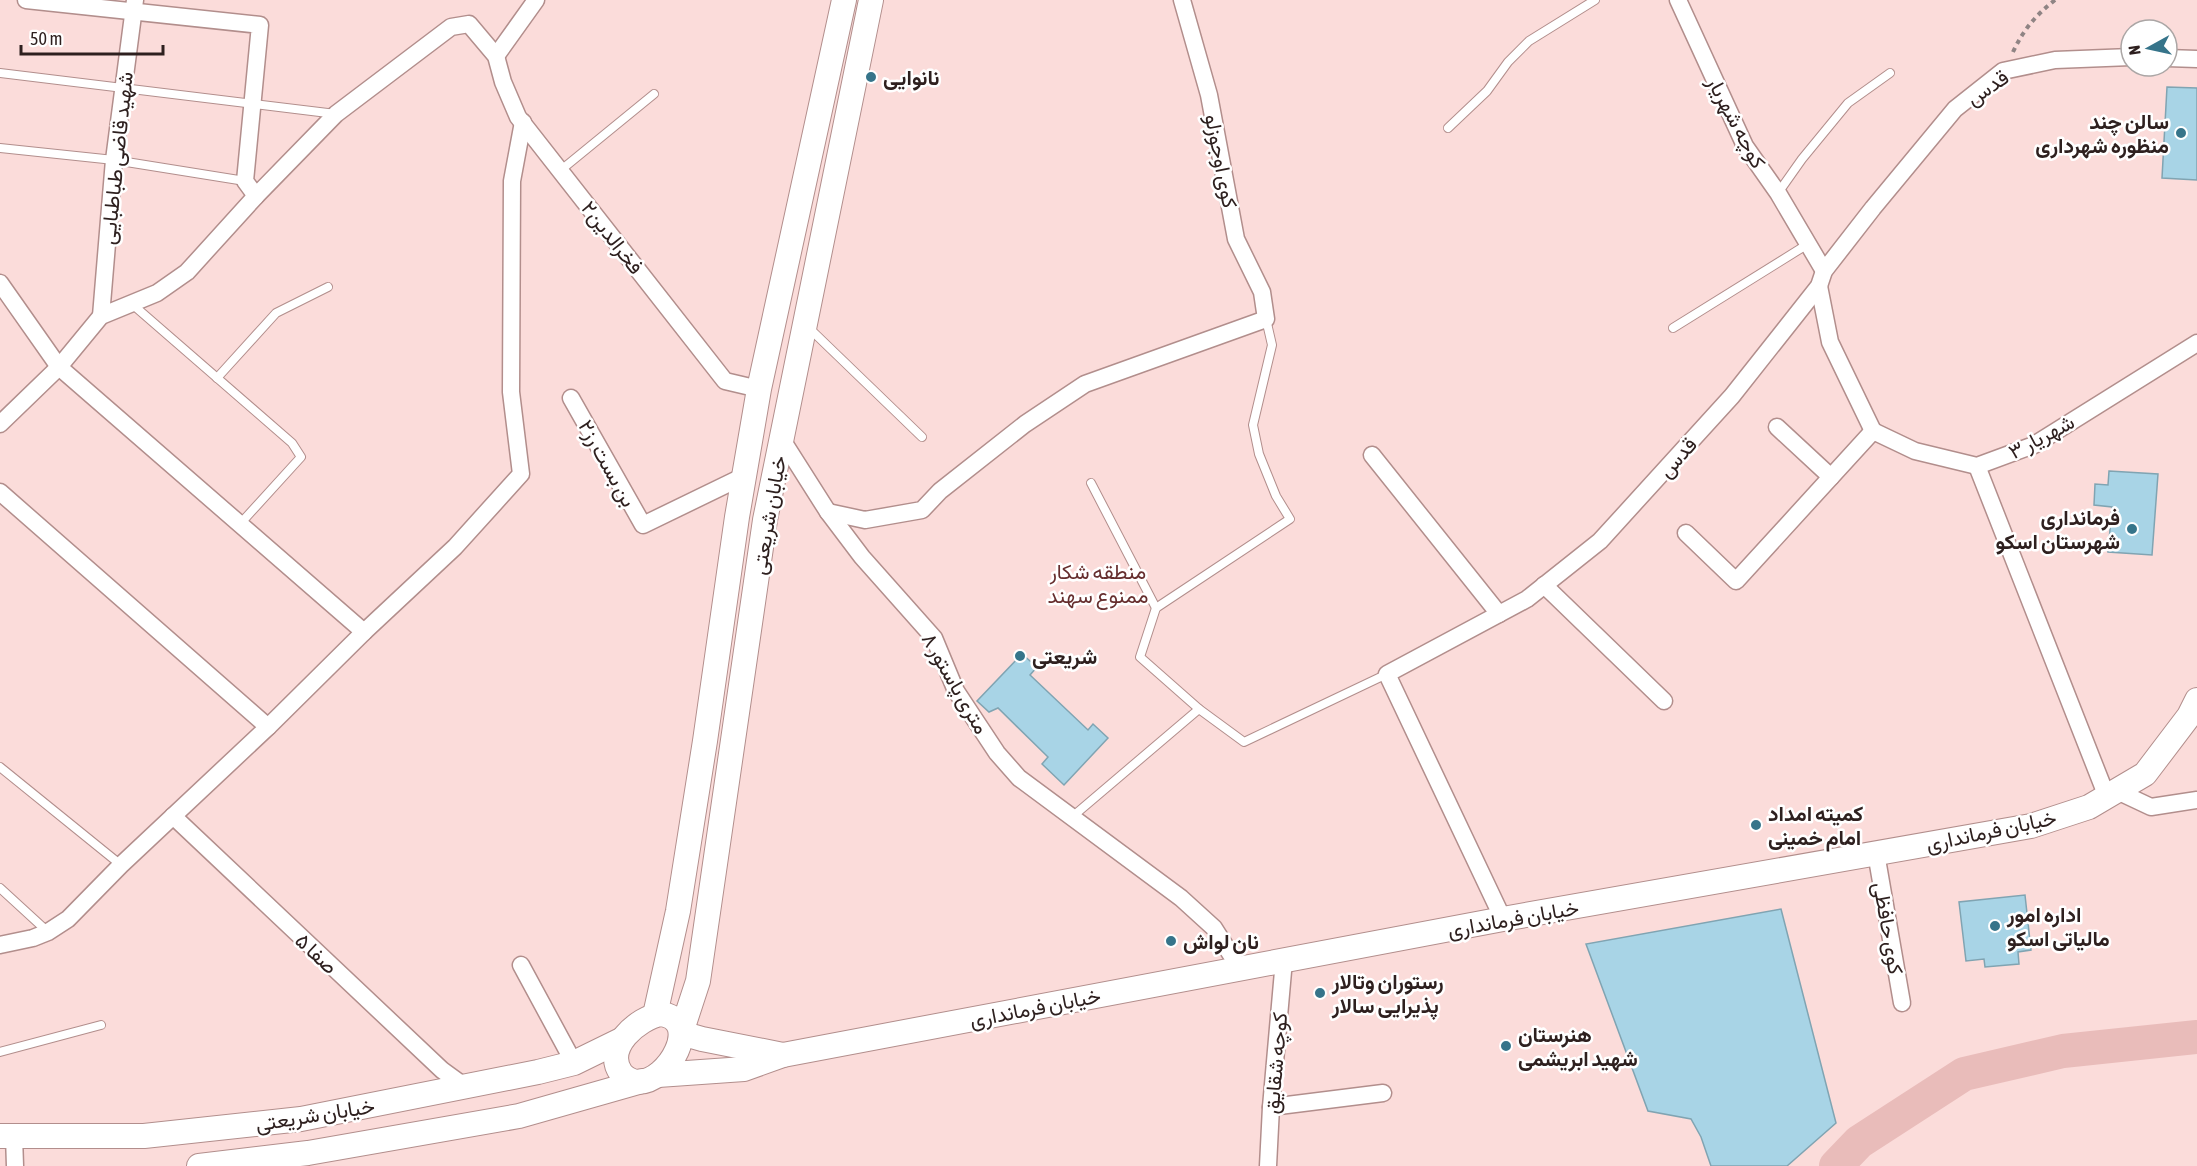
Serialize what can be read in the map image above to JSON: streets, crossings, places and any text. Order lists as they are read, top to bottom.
{
  "streets": {
    "main road": ["خیابان شریعتی", "خیابان فرمانداری"],
    "street": [
      "قدس",
      "کوچه شهریار",
      "شهید قاضی طباطبایی",
      "کوی اوجوزلو",
      "فخرالدین۲",
      "شهریار ۳",
      "بن بست رز۲",
      "۸ متری پاستور",
      "کوی حافظی",
      "صفا ۵",
      "کوچه شقایق"
    ]
  },
  "crossings": [
    ["قدس", "کوچه شهریار"],
    ["فخرالدین۲", "خیابان شریعتی"],
    ["بن بست رز۲", "خیابان شریعتی"],
    ["خیابان شریعتی", "۸ متری پاستور"],
    ["خیابان شریعتی", "خیابان فرمانداری"],
    ["خیابان شریعتی", "صفا ۵"],
    ["۸ متری پاستور", "خیابان فرمانداری"],
    ["خیابان فرمانداری", "کوی حافظی"],
    ["خیابان فرمانداری", "کوچه شقایق"]
  ],
  "parks": ["منطقه شکار ممنوع سهند"],
  "places": [
    "نانوایی",
    "سالن چند منظوره شهرداری",
    "فرمانداری شهرستان اسکو",
    "شریعتی",
    "کمیته امداد امام خمینی",
    "اداره امور مالیاتی اسکو",
    "نان لواش",
    "رستوران وتالار پذیرایی سالار",
    "هنرستان شهید ابریشمی"
  ],
  "scale_bar": "50 m",
  "north": "left"
}
